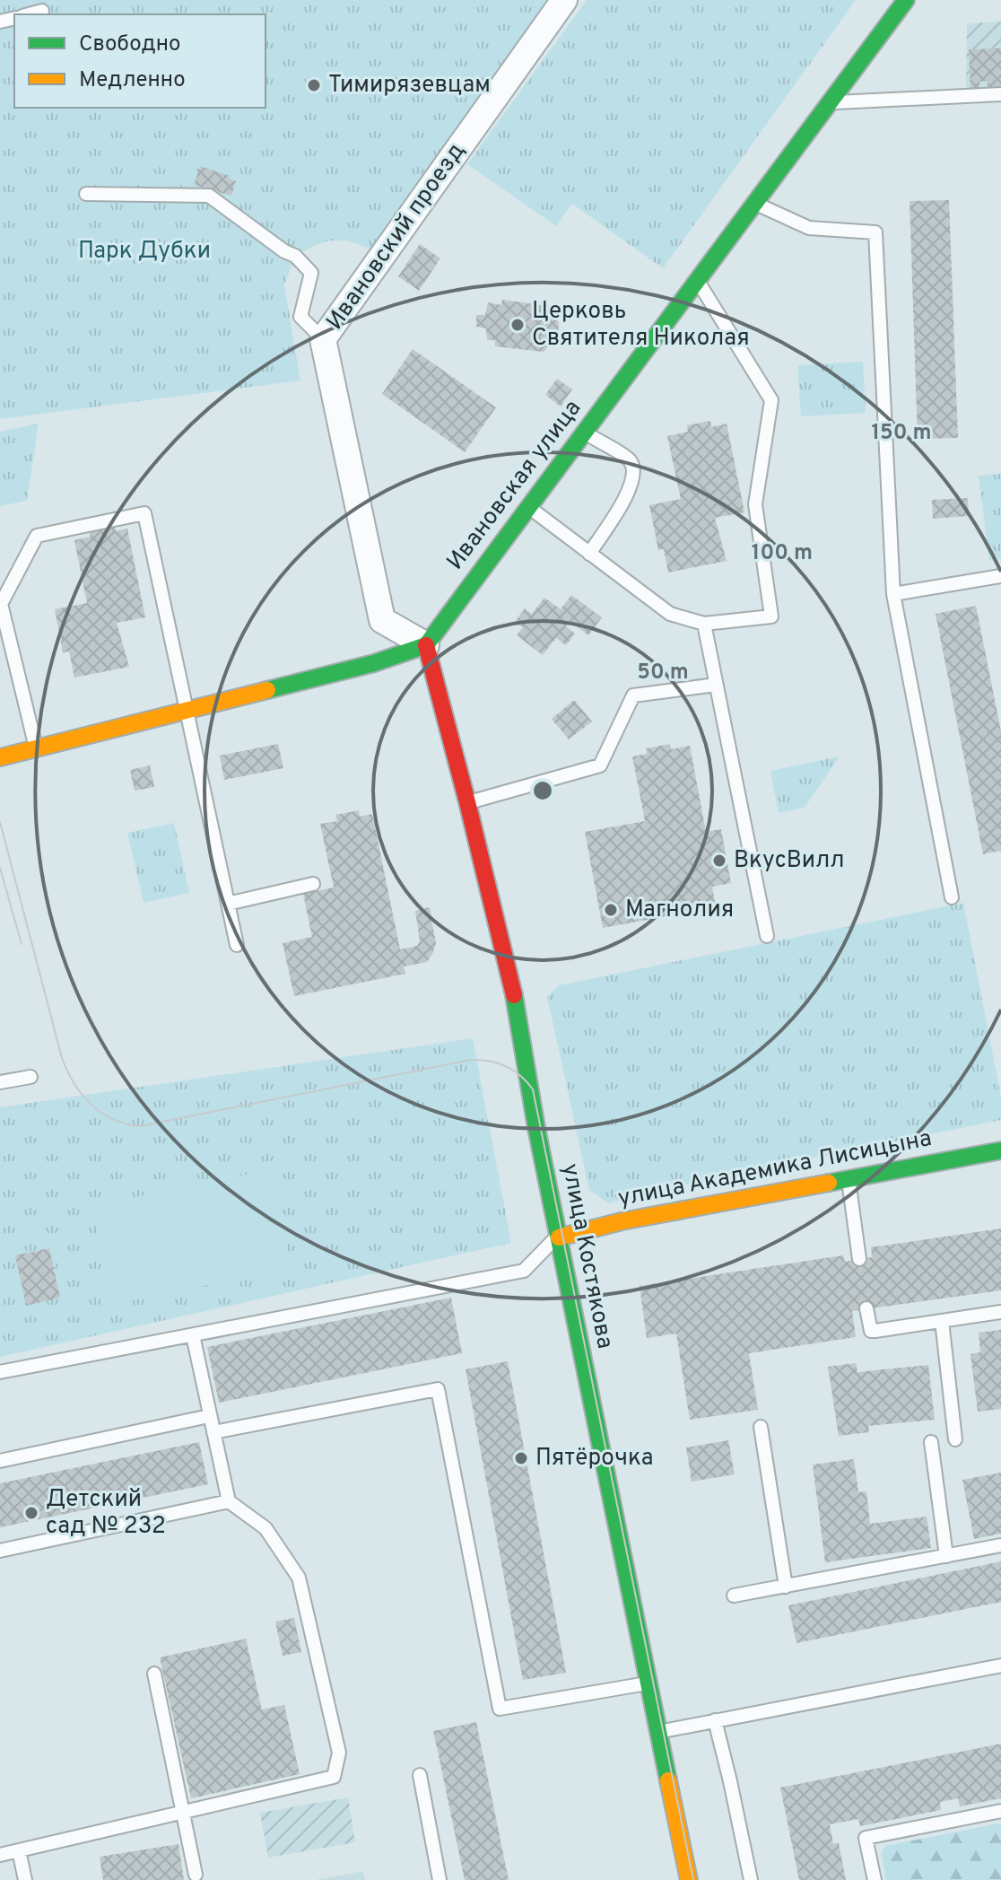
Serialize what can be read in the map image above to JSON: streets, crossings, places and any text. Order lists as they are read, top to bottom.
{
  "streets": {
    "street": [
      "Ивановский проезд",
      "Ивановская улица",
      "улица Академика Лисицына",
      "улица Костякова"
    ]
  },
  "crossings": [
    ["Ивановский проезд", "Ивановская улица"],
    ["Ивановский проезд", "улица Костякова"],
    ["Ивановская улица", "улица Костякова"],
    ["улица Академика Лисицына", "улица Костякова"]
  ],
  "parks": ["Парк Дубки"],
  "places": [
    "Тимирязевцам",
    "Церковь Святителя Николая",
    "ВкусВилл",
    "Магнолия",
    "Пятёрочка",
    "Детский сад № 232"
  ],
  "legend": ["Свободно", "Медленно"],
  "rings": ["150 m", "100 m", "50 m"]
}
